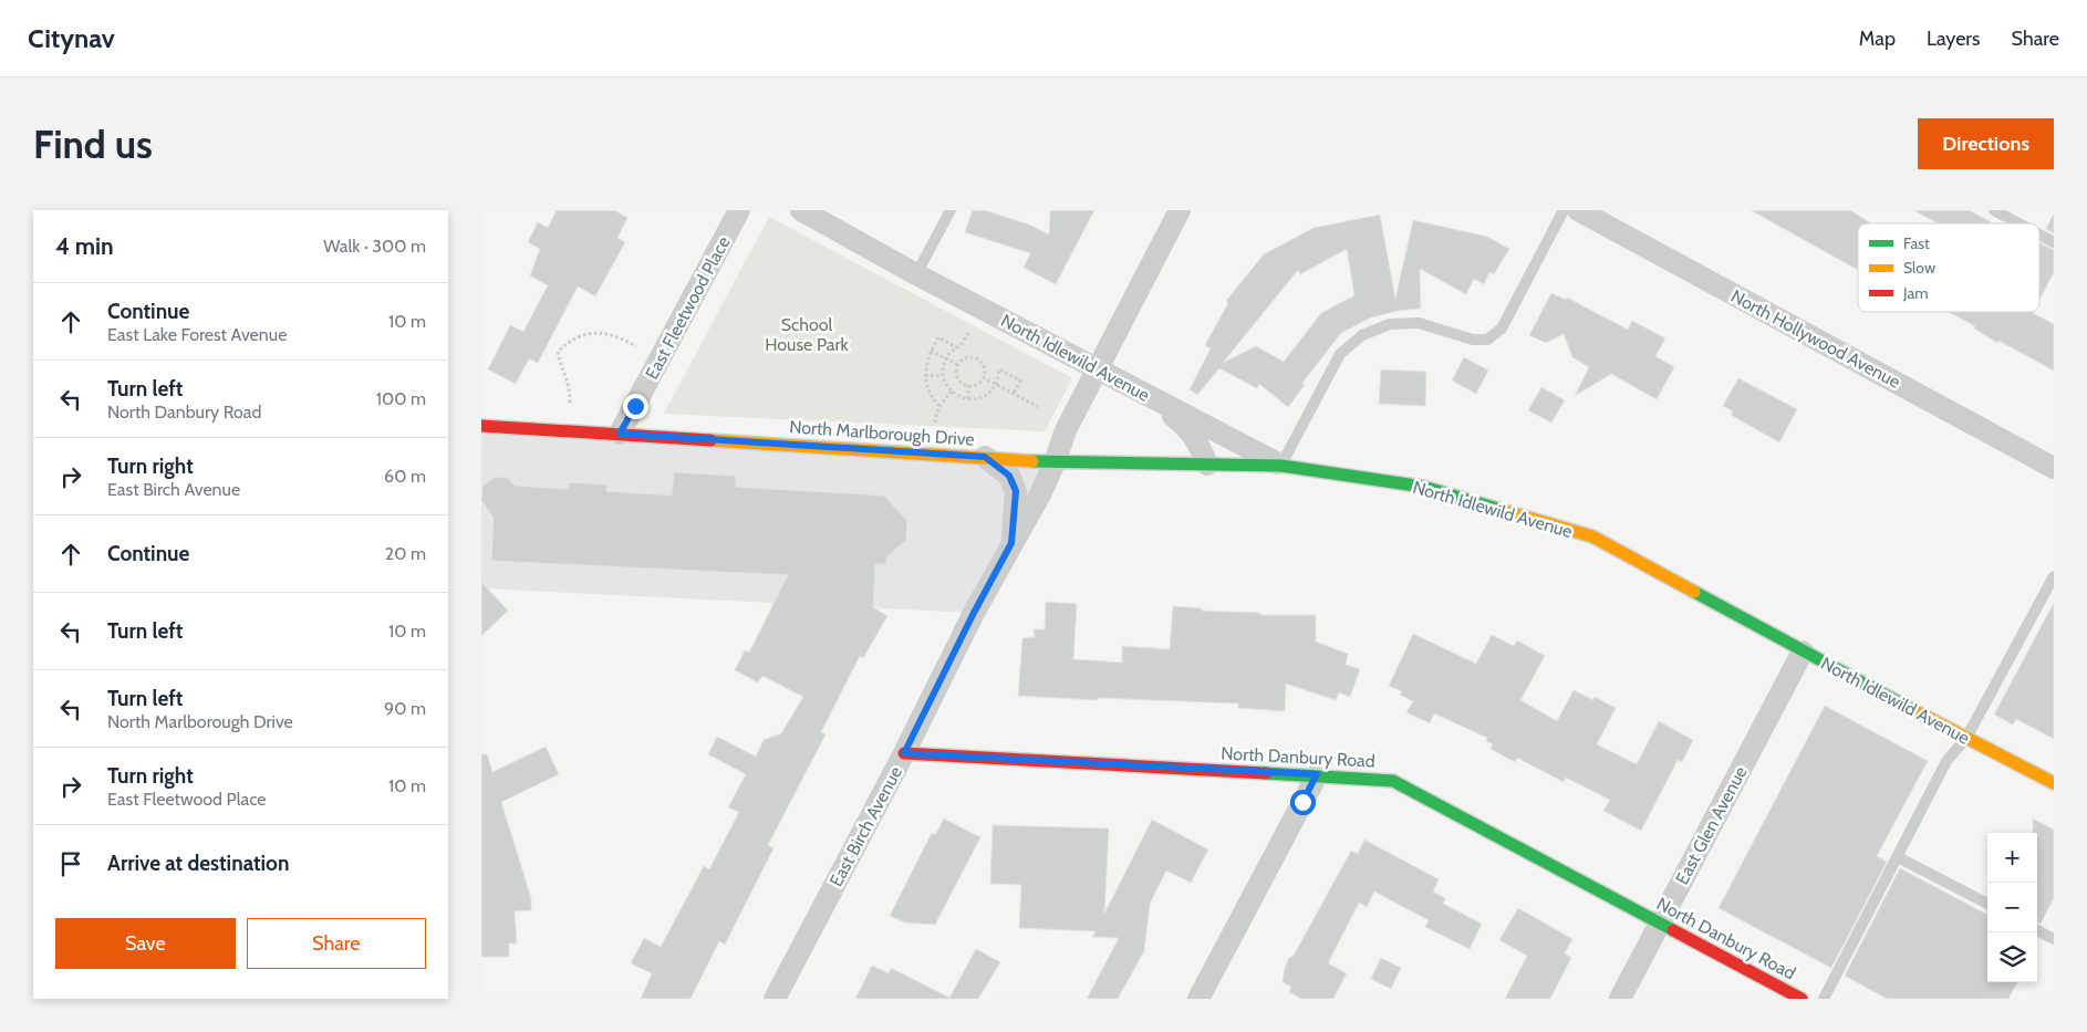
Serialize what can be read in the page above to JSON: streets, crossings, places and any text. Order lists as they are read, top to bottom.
{
  "streets": {
    "street": [
      "East Fleetwood Place",
      "North Hollywood Avenue",
      "North Idlewild Avenue",
      "North Marlborough Drive",
      "North Danbury Road",
      "East Glen Avenue",
      "East Birch Avenue"
    ]
  },
  "crossings": [
    ["East Fleetwood Place", "North Marlborough Drive"],
    ["North Idlewild Avenue", "North Marlborough Drive"],
    ["North Idlewild Avenue", "East Glen Avenue"],
    ["North Idlewild Avenue", "East Birch Avenue"],
    ["North Marlborough Drive", "East Birch Avenue"],
    ["North Danbury Road", "East Glen Avenue"],
    ["North Danbury Road", "East Birch Avenue"]
  ],
  "parks": ["School House Park"],
  "legend": ["Fast", "Slow", "Jam"],
  "page": {
    "header": "Citynav",
    "nav": ["Map", "Layers", "Share"],
    "buttons": [
      "Directions",
      ["Save", "Share"]
    ],
    "title": "Find us",
    "heading": ["4 min", "Walk · 300 m"],
    "list": [
      ["Continue", "East Lake Forest Avenue", "10 m"],
      ["Turn left", "North Danbury Road", "100 m"],
      ["Turn right", "East Birch Avenue", "60 m"],
      ["Continue", "20 m"],
      ["Turn left", "10 m"],
      ["Turn left", "North Marlborough Drive", "90 m"],
      ["Turn right", "East Fleetwood Place", "10 m"],
      "Arrive at destination"
    ],
    "map_buttons": ["+", "−"]
  }
}
